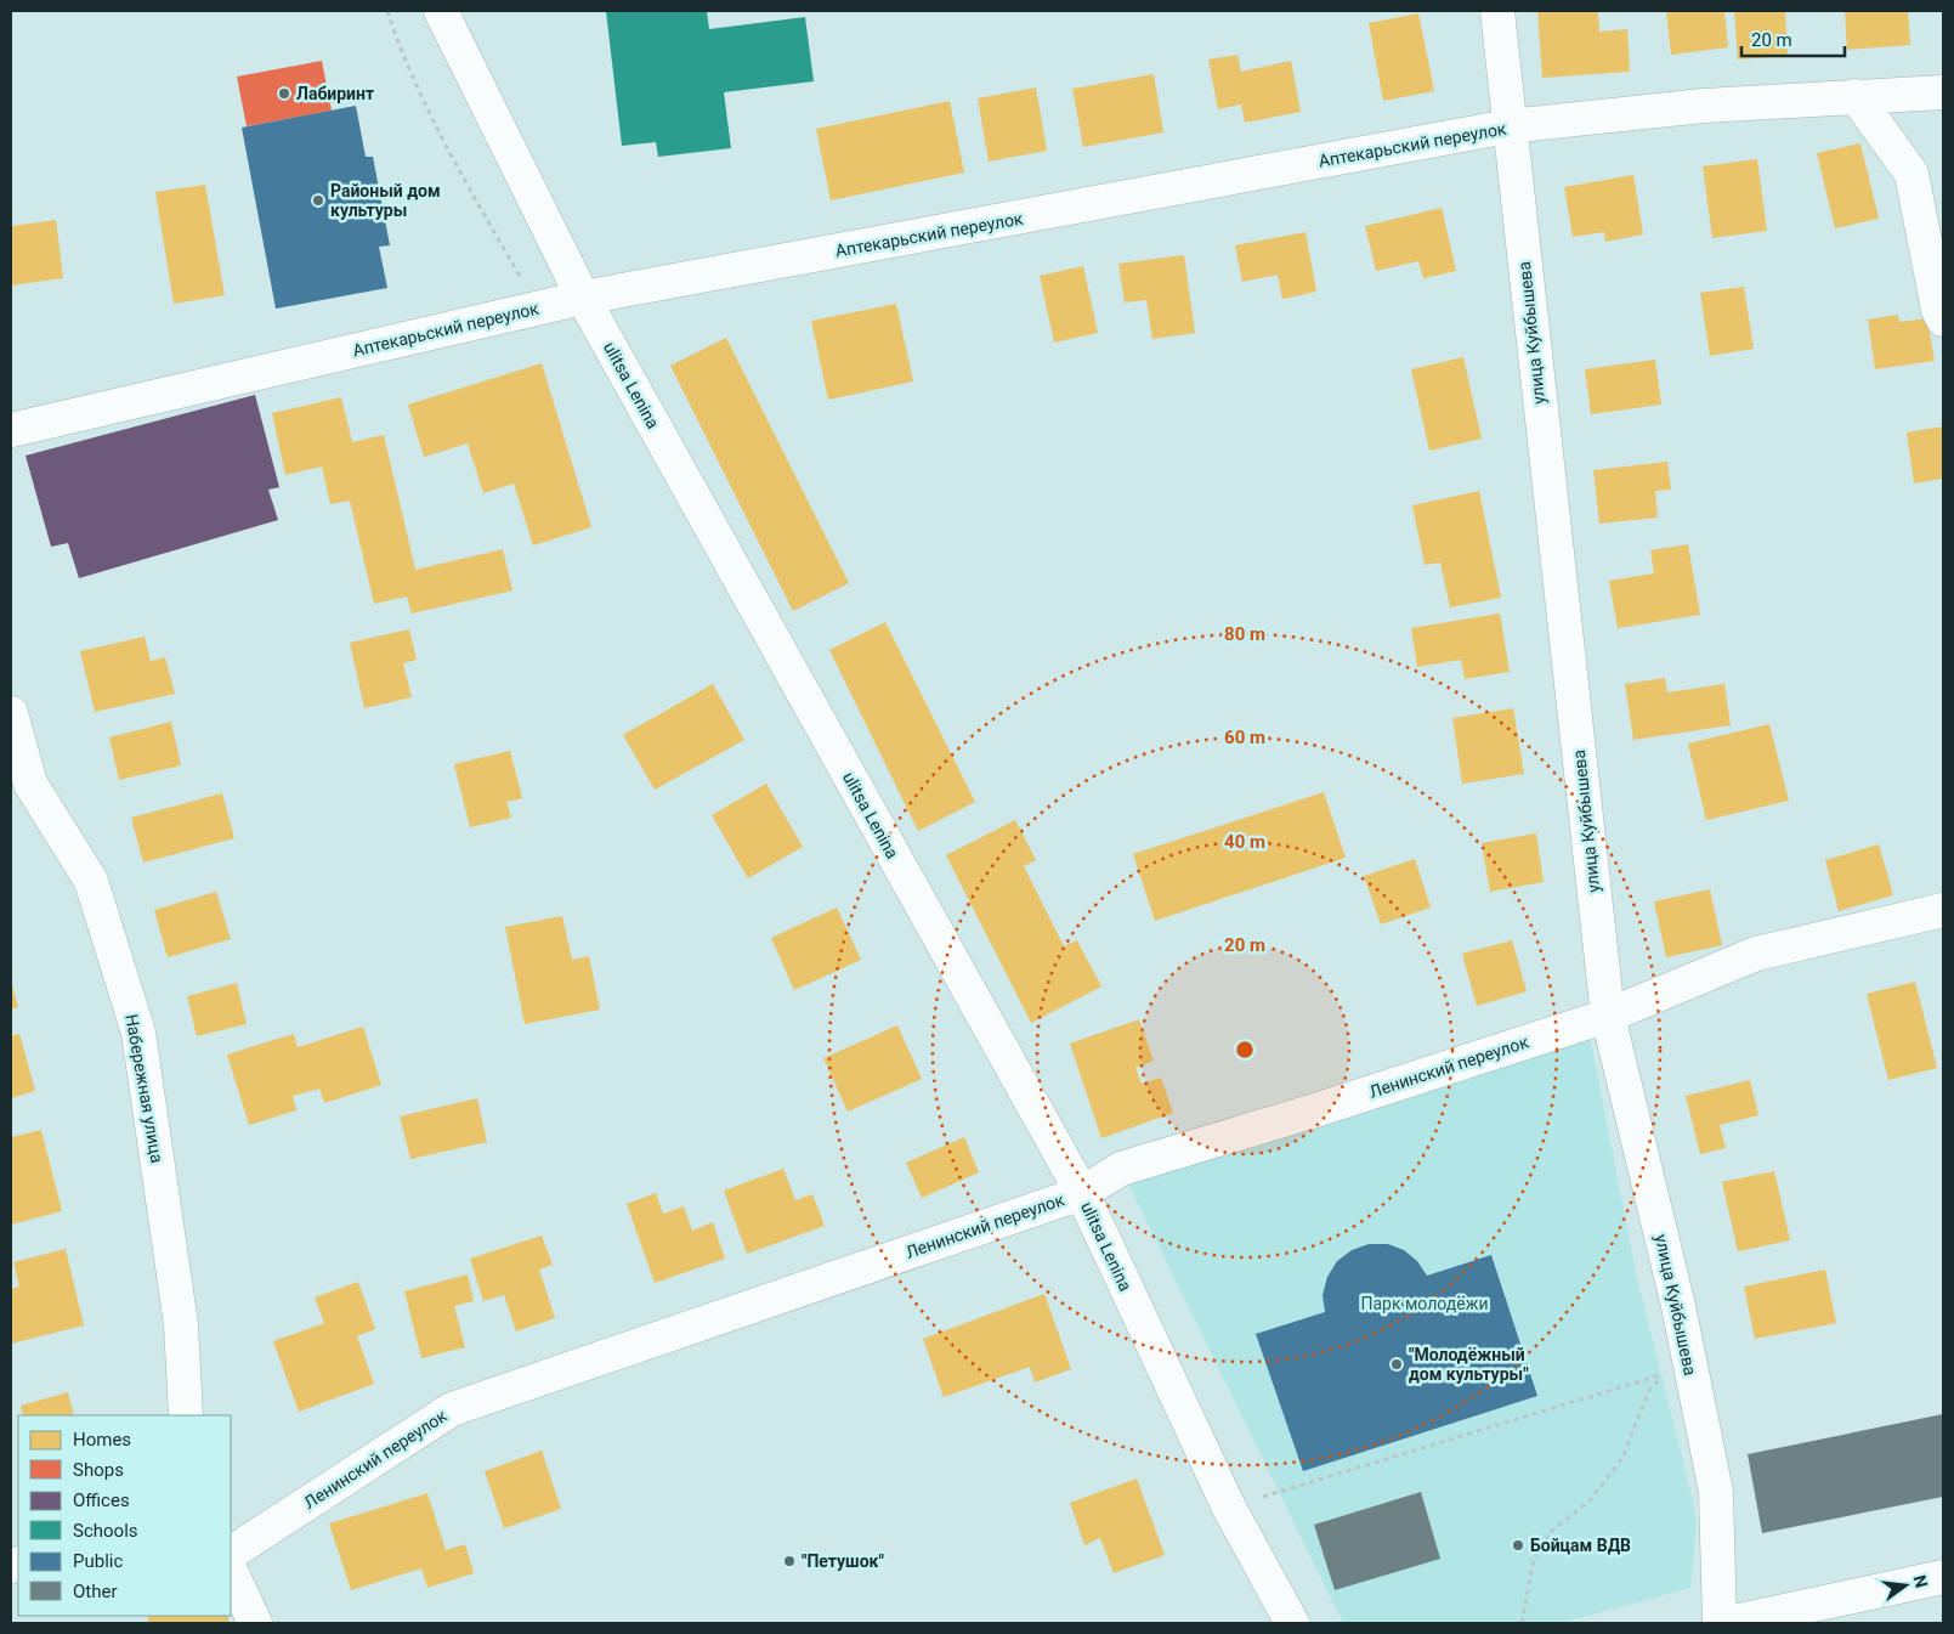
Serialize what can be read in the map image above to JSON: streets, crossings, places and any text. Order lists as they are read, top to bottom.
{
  "streets": {
    "street": [
      "Аптекарьский переулок",
      "улица Куйбышева",
      "ulitsa Lenina",
      "Ленинский переулок",
      "Набережная улица"
    ]
  },
  "crossings": [
    ["Аптекарьский переулок", "улица Куйбышева"],
    ["Аптекарьский переулок", "ulitsa Lenina"],
    ["улица Куйбышева", "Ленинский переулок"],
    ["ulitsa Lenina", "Ленинский переулок"]
  ],
  "parks": ["Парк молодёжи"],
  "places": [
    "Лабиринт",
    "Районый дом культуры",
    "\"Молодёжный дом культуры\"",
    "Бойцам ВДВ",
    "\"Петушок\""
  ],
  "legend": [
    "Homes",
    "Shops",
    "Offices",
    "Schools",
    "Public",
    "Other"
  ],
  "scale_bar": "20 m",
  "north": "right",
  "rings": [
    "80 m",
    "60 m",
    "40 m",
    "20 m"
  ]
}
